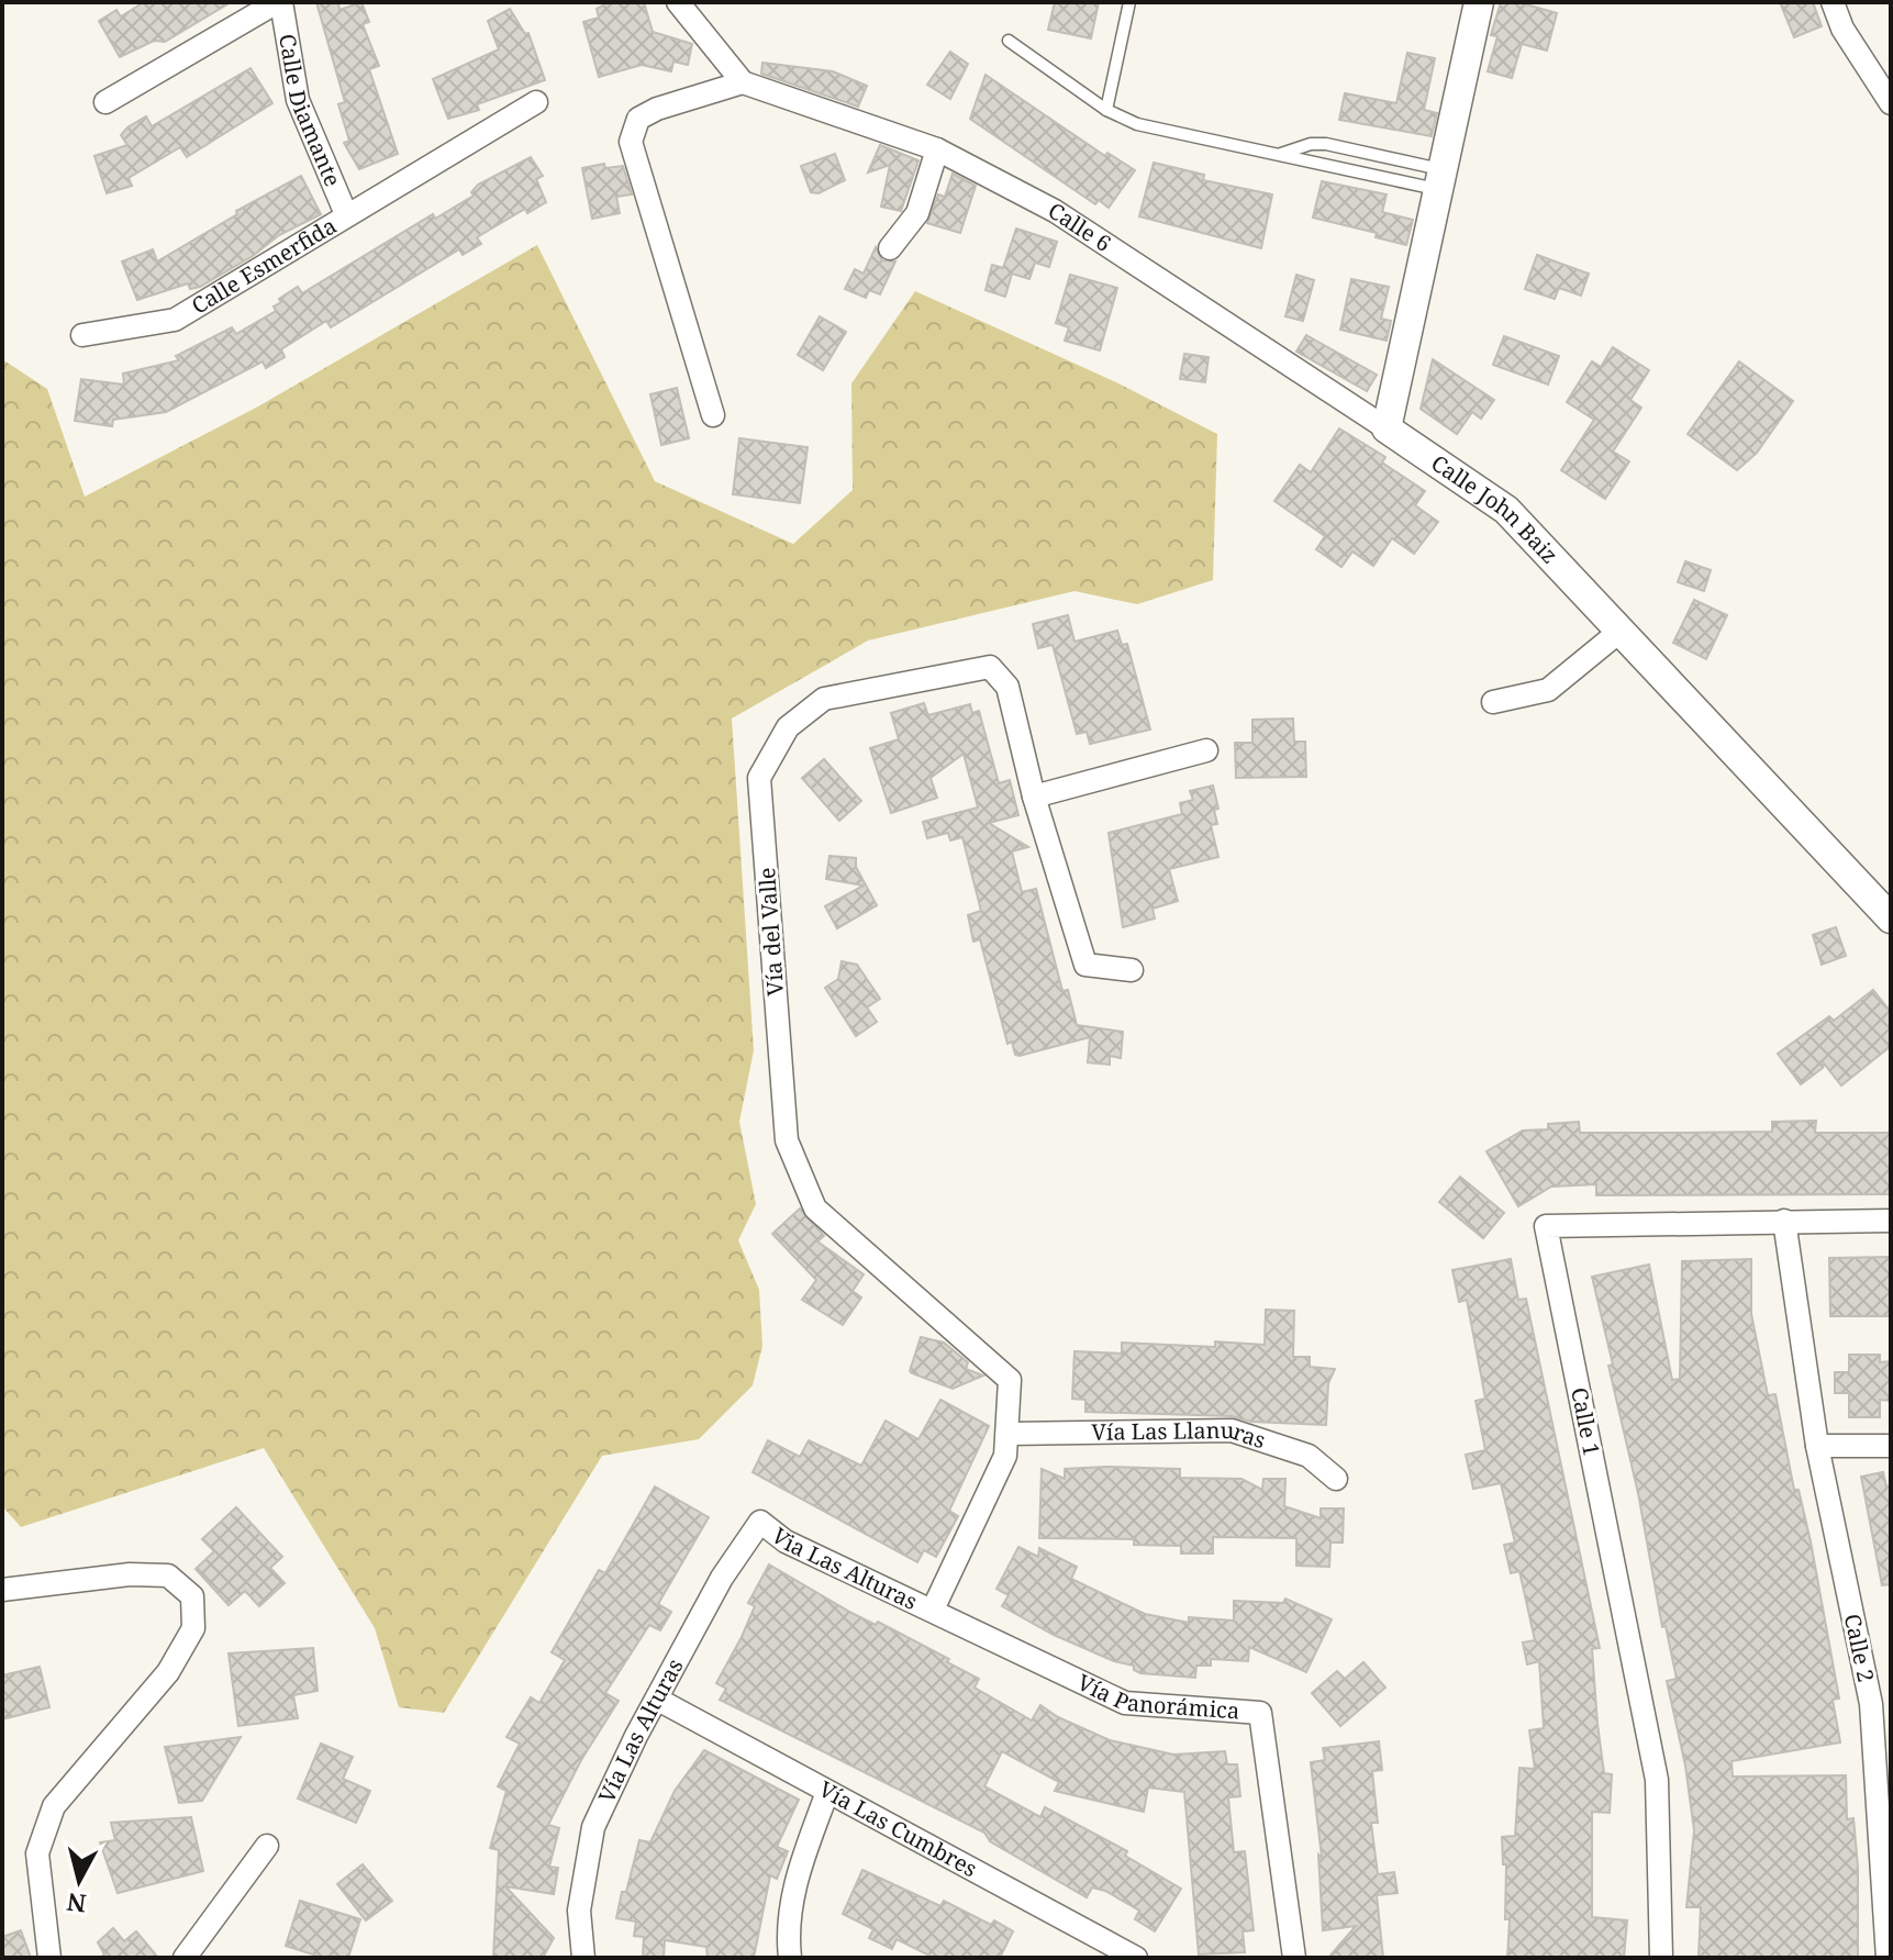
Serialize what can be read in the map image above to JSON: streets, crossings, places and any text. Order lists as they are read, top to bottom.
{
  "streets": {
    "street": [
      "Calle Diamante",
      "Calle 6",
      "Calle Esmerfida",
      "Calle John Baiz",
      "Vía del Valle",
      "Calle 1",
      "Vía Las Llanuras",
      "Via Las Alturas",
      "Calle 2",
      "Vía Panorámica",
      "Vía Las Alturas",
      "Vía Las Cumbres"
    ]
  },
  "crossings": [
    ["Calle Diamante", "Calle Esmerfida"],
    ["Calle 6", "Calle John Baiz"],
    ["Vía del Valle", "Vía Las Llanuras"],
    ["Vía del Valle", "Via Las Alturas"],
    ["Vía del Valle", "Vía Panorámica"],
    ["Calle 1", "Calle 2"],
    ["Via Las Alturas", "Vía Panorámica"],
    ["Via Las Alturas", "Vía Las Alturas"],
    ["Vía Las Alturas", "Vía Las Cumbres"]
  ],
  "north": "bottom"
}
